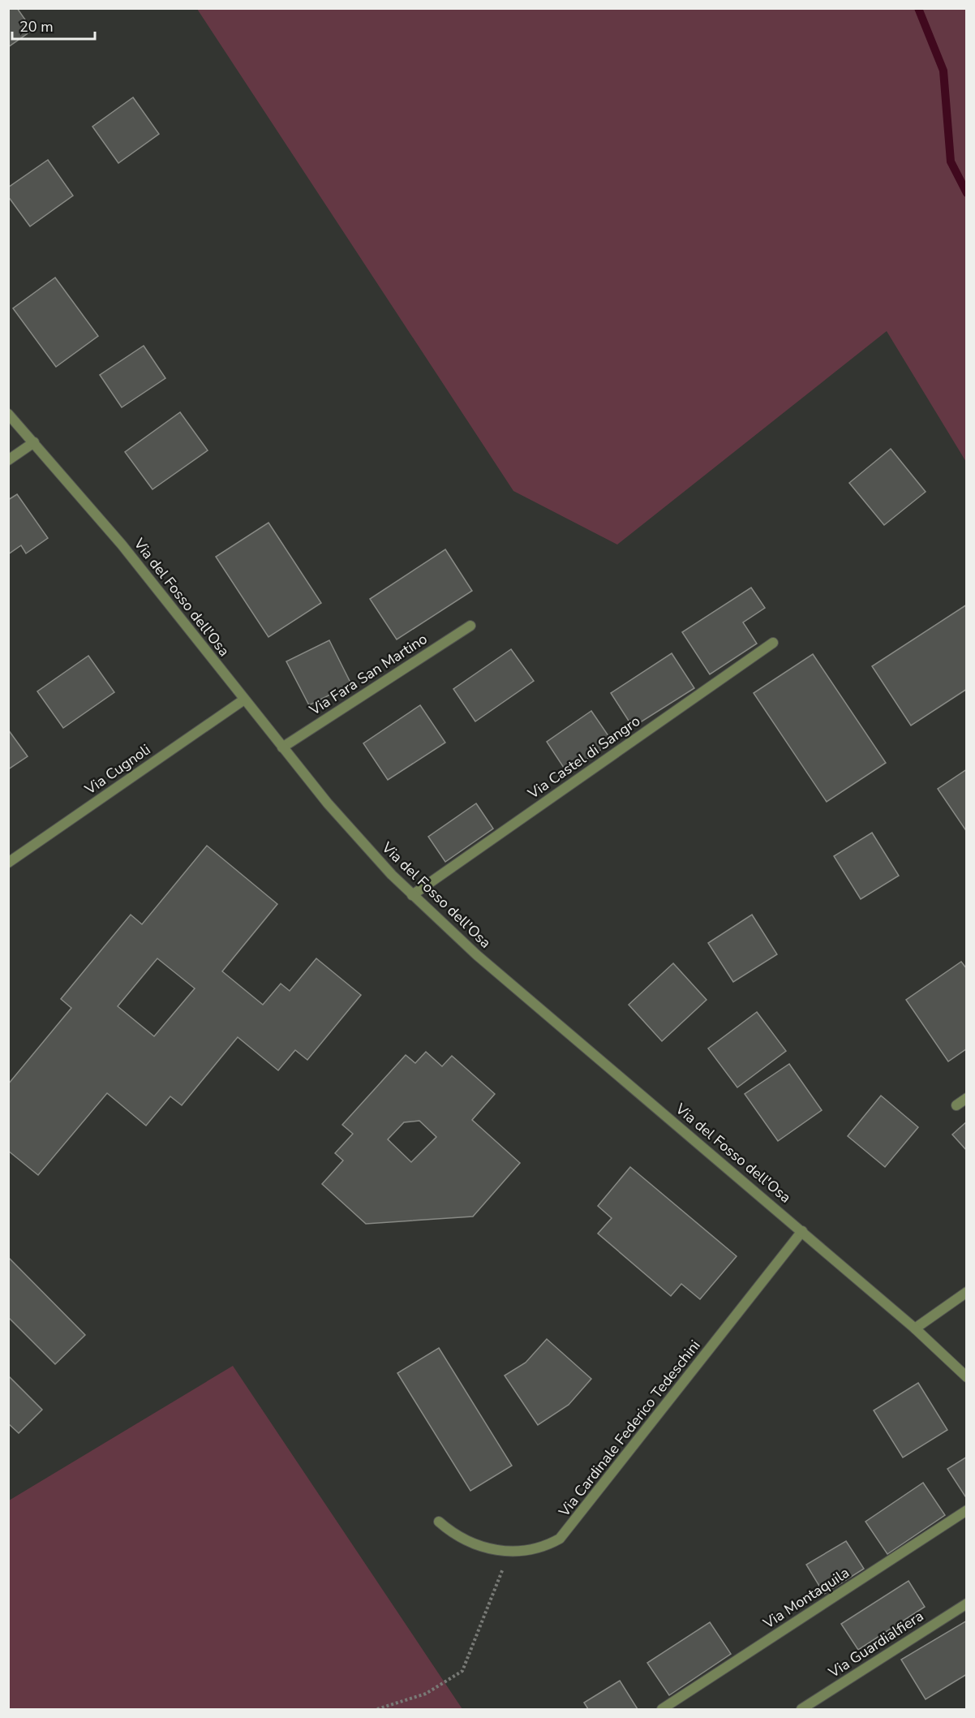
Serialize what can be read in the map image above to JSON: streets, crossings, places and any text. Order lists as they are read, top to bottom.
{
  "streets": {
    "street": [
      "Via del Fosso dell'Osa",
      "Via Fara San Martino",
      "Via Castel di Sangro",
      "Via Cugnoli",
      "Via Cardinale Federico Tedeschini",
      "Via Montaquila",
      "Via Guardialfiera"
    ]
  },
  "crossings": [
    ["Via del Fosso dell'Osa", "Via Fara San Martino"],
    ["Via del Fosso dell'Osa", "Via Castel di Sangro"],
    ["Via del Fosso dell'Osa", "Via Cugnoli"],
    ["Via del Fosso dell'Osa", "Via Cardinale Federico Tedeschini"]
  ],
  "scale_bar": "20 m"
}
